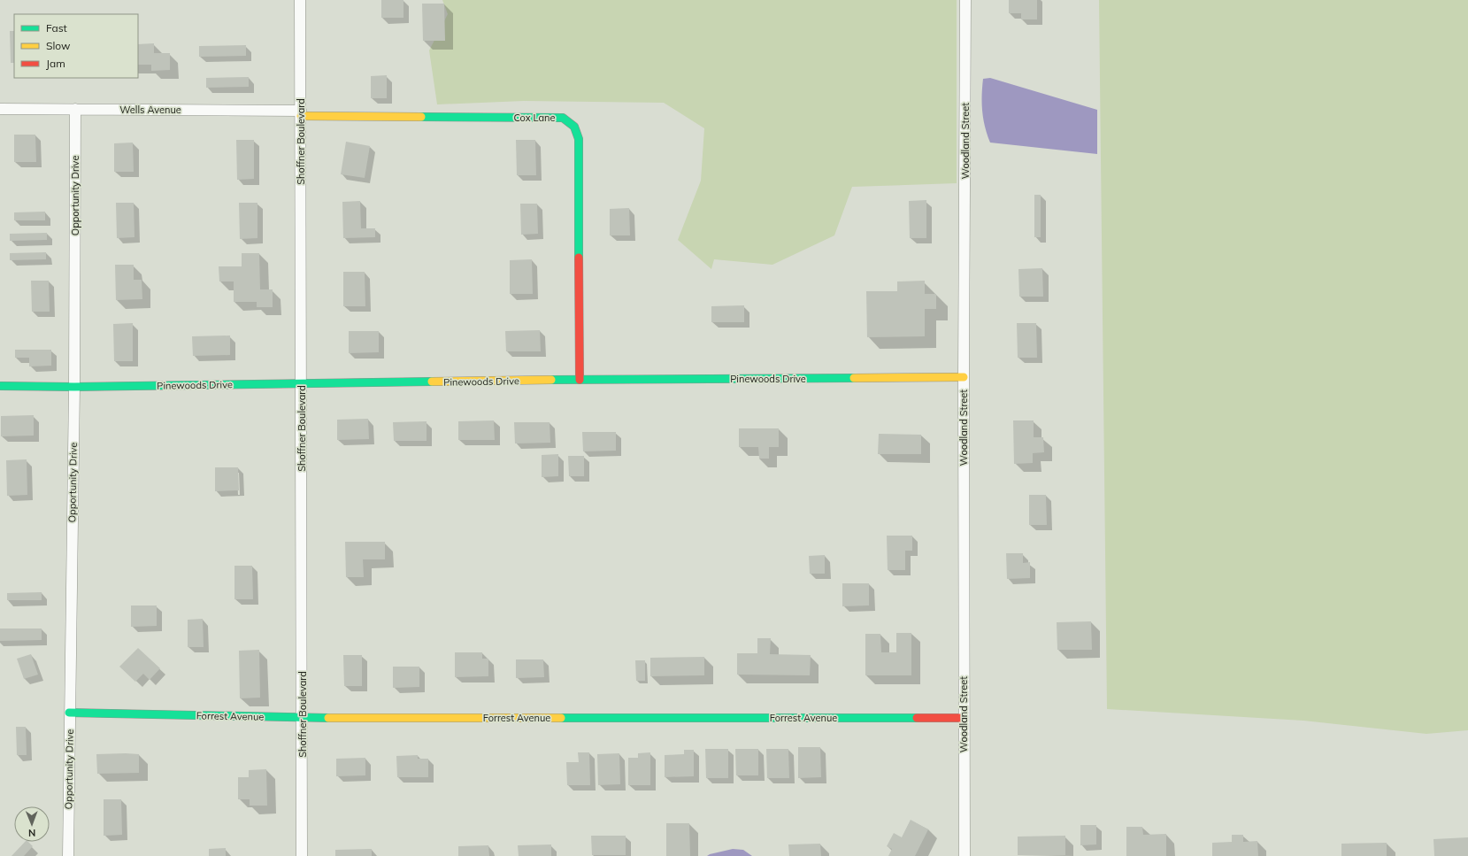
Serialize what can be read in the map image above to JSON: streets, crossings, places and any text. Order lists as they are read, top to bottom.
{
  "streets": {
    "street": [
      "Wells Avenue",
      "Cox Lane",
      "Woodland Street",
      "Shoffner Boulevard",
      "Opportunity Drive",
      "Pinewoods Drive",
      "Forrest Avenue"
    ]
  },
  "crossings": [
    ["Wells Avenue", "Cox Lane"],
    ["Wells Avenue", "Shoffner Boulevard"],
    ["Wells Avenue", "Opportunity Drive"],
    ["Cox Lane", "Shoffner Boulevard"],
    ["Cox Lane", "Pinewoods Drive"],
    ["Woodland Street", "Pinewoods Drive"],
    ["Woodland Street", "Forrest Avenue"],
    ["Shoffner Boulevard", "Pinewoods Drive"],
    ["Shoffner Boulevard", "Forrest Avenue"],
    ["Opportunity Drive", "Pinewoods Drive"],
    ["Opportunity Drive", "Forrest Avenue"]
  ],
  "legend": ["Fast", "Slow", "Jam"],
  "north": "bottom"
}
